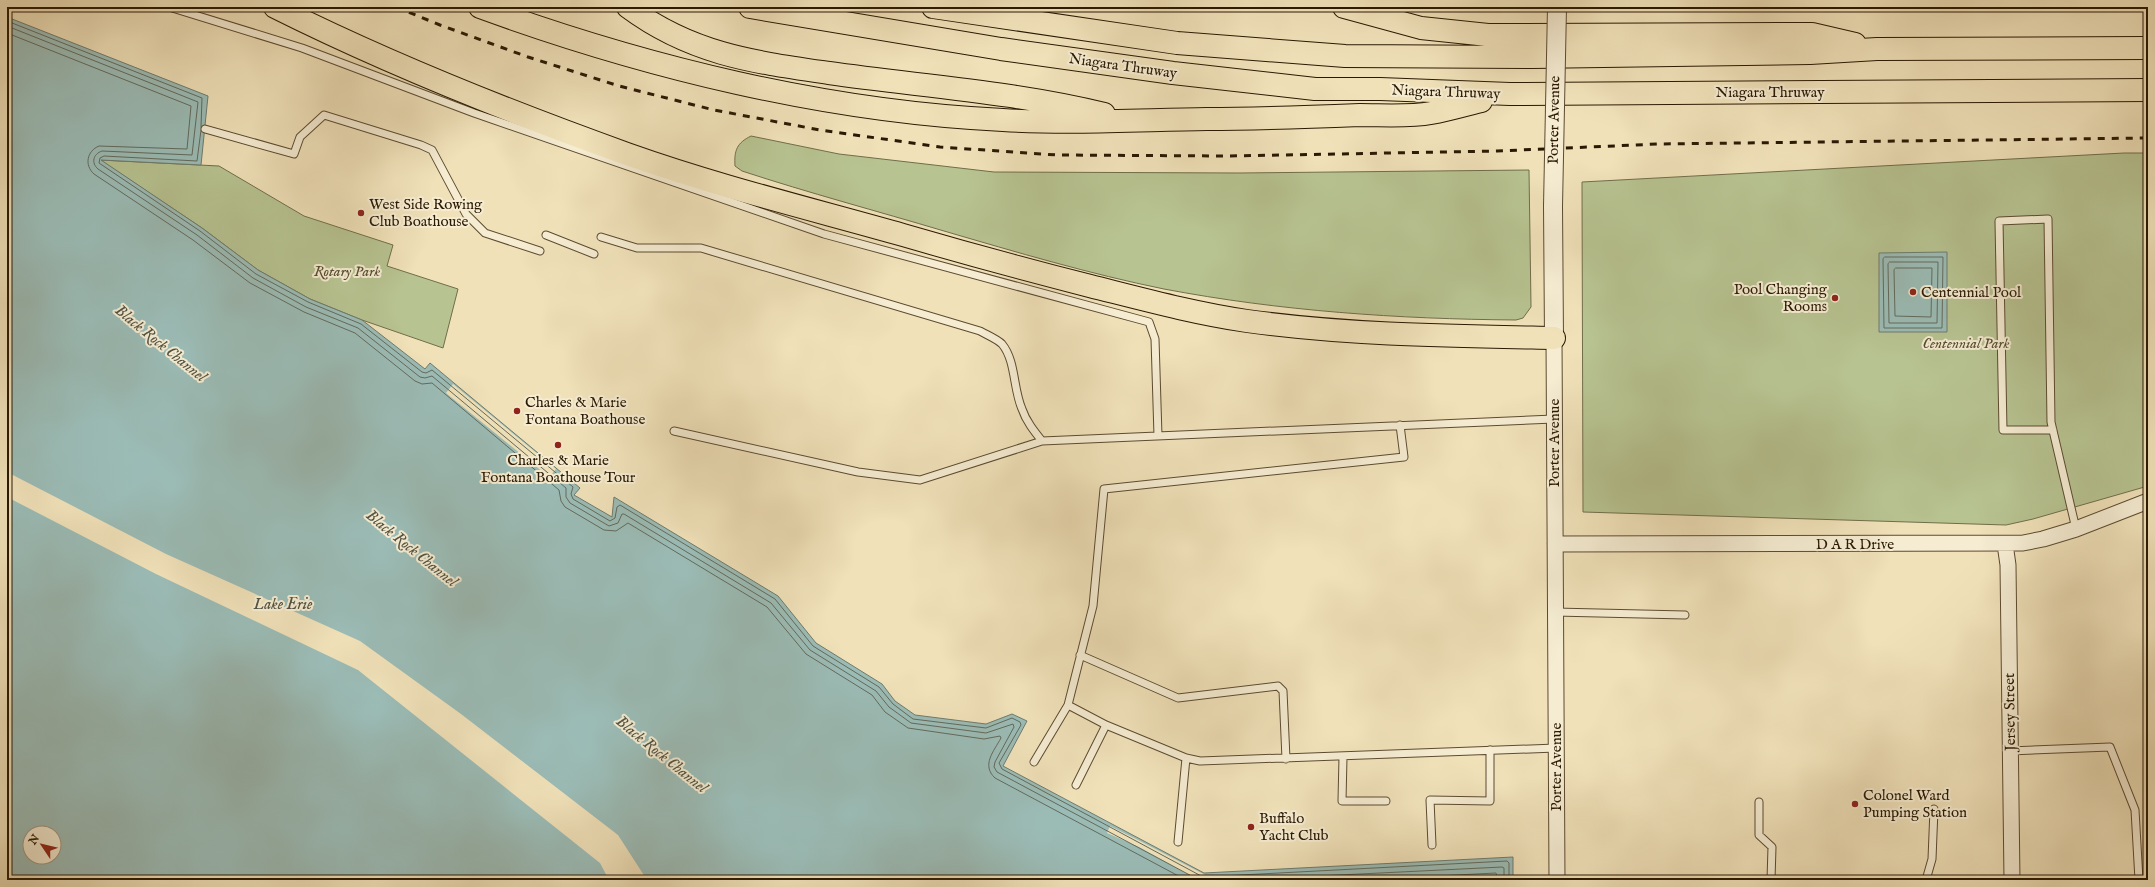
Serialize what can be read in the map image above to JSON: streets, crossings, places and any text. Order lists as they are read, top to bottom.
{
  "streets": {
    "highway": ["Niagara Thruway"],
    "street": ["Porter Avenue", "D A R Drive", "Jersey Street"]
  },
  "crossings": [
    ["Porter Avenue", "D A R Drive"],
    ["D A R Drive", "Jersey Street"]
  ],
  "water": ["Black Rock Channel", "Lake Erie"],
  "parks": ["Rotary Park", "Centennial Park"],
  "places": [
    "West Side Rowing Club Boathouse",
    "Centennial Pool",
    "Pool Changing Rooms",
    "Charles & Marie Fontana Boathouse",
    "Charles & Marie Fontana Boathouse Tour",
    "Colonel Ward Pumping Station",
    "Buffalo Yacht Club"
  ],
  "north": "top left"
}
